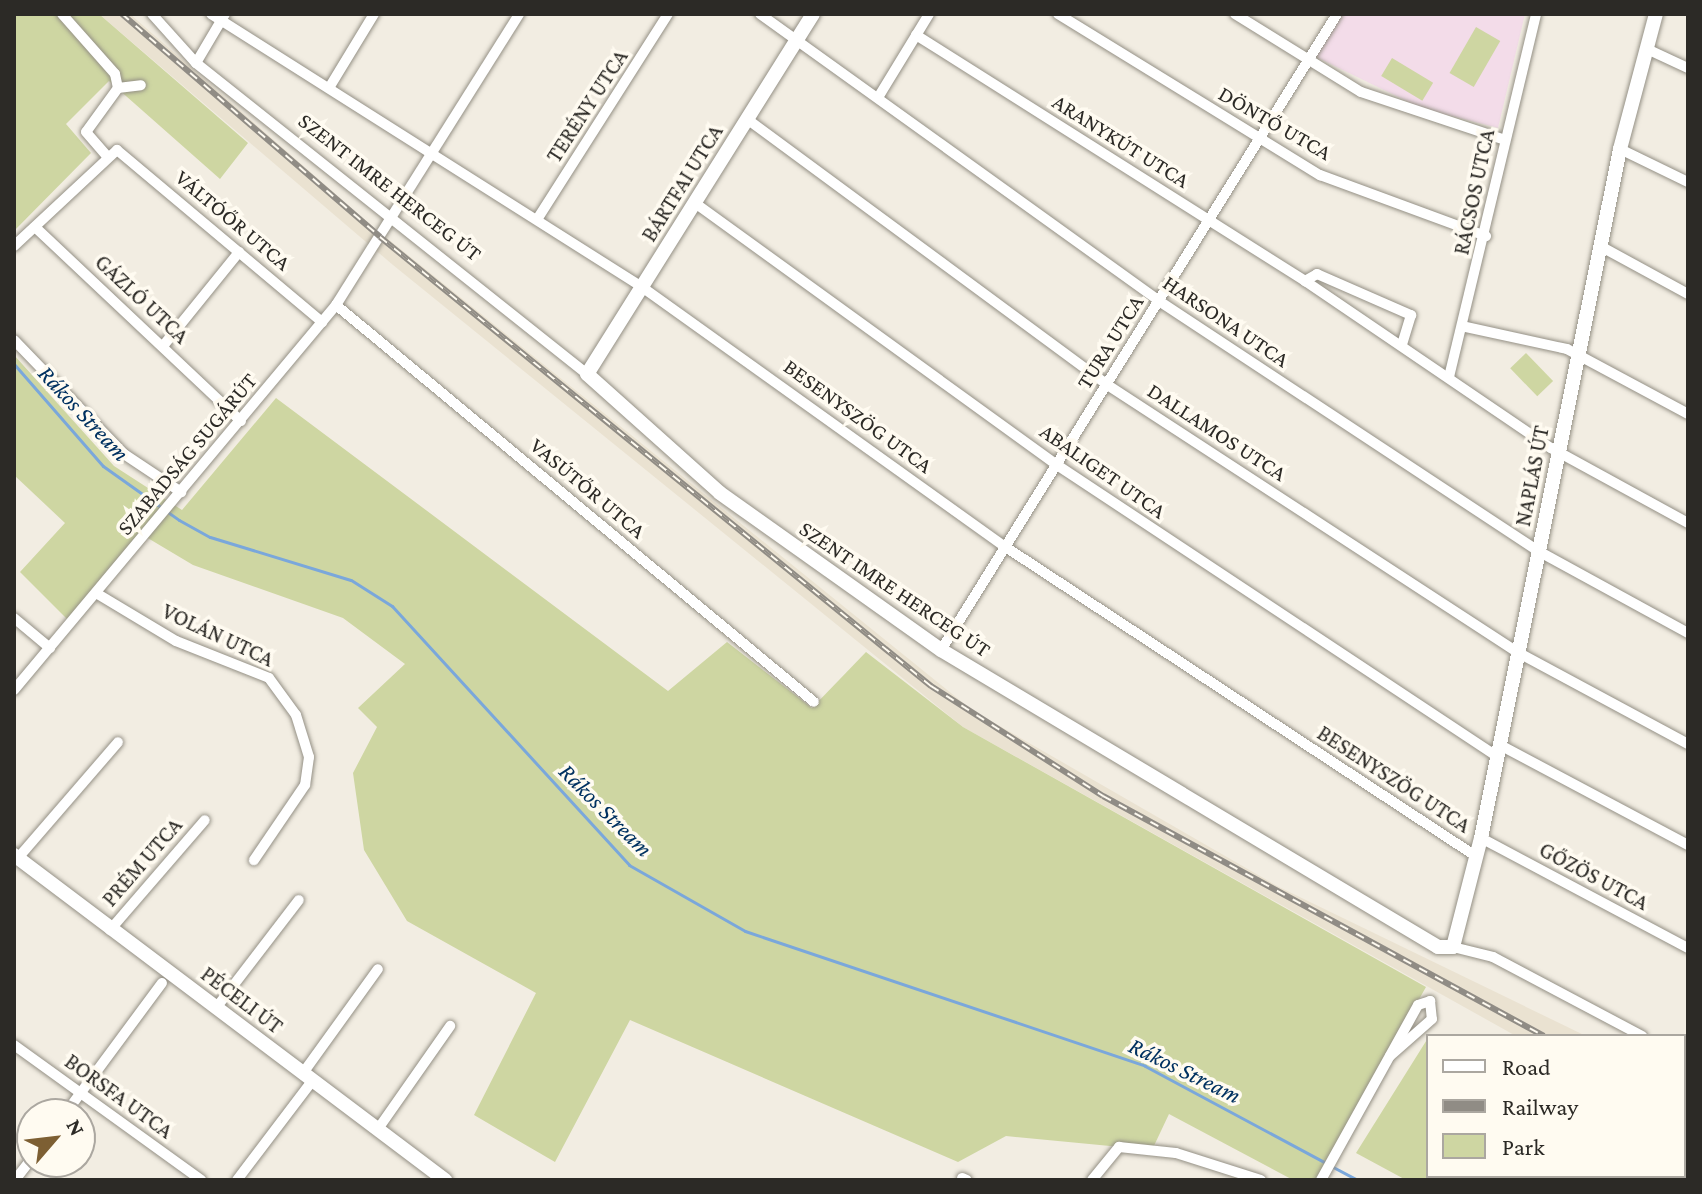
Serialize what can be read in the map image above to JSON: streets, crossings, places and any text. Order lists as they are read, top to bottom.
{
  "streets": {
    "street": [
      "TERÉNY UTCA",
      "DÖNTŐ UTCA",
      "ARANYKÚT UTCA",
      "BÁRTFAI UTCA",
      "SZENT IMRE HERCEG ÚT",
      "RÁCSOS UTCA",
      "VÁLTÓŐR UTCA",
      "GÁZLÓ UTCA",
      "HARSONA UTCA",
      "TURA UTCA",
      "BESENYSZÖG UTCA",
      "DALLAMOS UTCA",
      "SZABADSÁG SUGÁRÚT",
      "ABALIGET UTCA",
      "NAPLÁS ÚT",
      "VASÚTŐR UTCA",
      "VOLÁN UTCA",
      "PRÉM UTCA",
      "GŐZÖS UTCA",
      "PÉCELI ÚT",
      "BORSFA UTCA"
    ]
  },
  "crossings": [
    ["TERÉNY UTCA", "BESENYSZÖG UTCA"],
    ["DÖNTŐ UTCA", "RÁCSOS UTCA"],
    ["DÖNTŐ UTCA", "TURA UTCA"],
    ["ARANYKÚT UTCA", "RÁCSOS UTCA"],
    ["ARANYKÚT UTCA", "TURA UTCA"],
    ["ARANYKÚT UTCA", "NAPLÁS ÚT"],
    ["BÁRTFAI UTCA", "SZENT IMRE HERCEG ÚT"],
    ["BÁRTFAI UTCA", "HARSONA UTCA"],
    ["BÁRTFAI UTCA", "BESENYSZÖG UTCA"],
    ["BÁRTFAI UTCA", "DALLAMOS UTCA"],
    ["BÁRTFAI UTCA", "ABALIGET UTCA"],
    ["SZENT IMRE HERCEG ÚT", "TURA UTCA"],
    ["SZENT IMRE HERCEG ÚT", "SZABADSÁG SUGÁRÚT"],
    ["SZENT IMRE HERCEG ÚT", "NAPLÁS ÚT"],
    ["VÁLTÓŐR UTCA", "SZABADSÁG SUGÁRÚT"],
    ["GÁZLÓ UTCA", "SZABADSÁG SUGÁRÚT"],
    ["HARSONA UTCA", "TURA UTCA"],
    ["HARSONA UTCA", "NAPLÁS ÚT"],
    ["TURA UTCA", "BESENYSZÖG UTCA"],
    ["TURA UTCA", "DALLAMOS UTCA"],
    ["TURA UTCA", "ABALIGET UTCA"],
    ["BESENYSZÖG UTCA", "SZABADSÁG SUGÁRÚT"],
    ["BESENYSZÖG UTCA", "NAPLÁS ÚT"],
    ["DALLAMOS UTCA", "NAPLÁS ÚT"],
    ["SZABADSÁG SUGÁRÚT", "VASÚTŐR UTCA"],
    ["SZABADSÁG SUGÁRÚT", "VOLÁN UTCA"],
    ["ABALIGET UTCA", "NAPLÁS ÚT"],
    ["NAPLÁS ÚT", "GŐZÖS UTCA"],
    ["PRÉM UTCA", "PÉCELI ÚT"]
  ],
  "water": ["Rákos Stream"],
  "legend": ["Road", "Railway", "Park"],
  "north": "top right"
}
